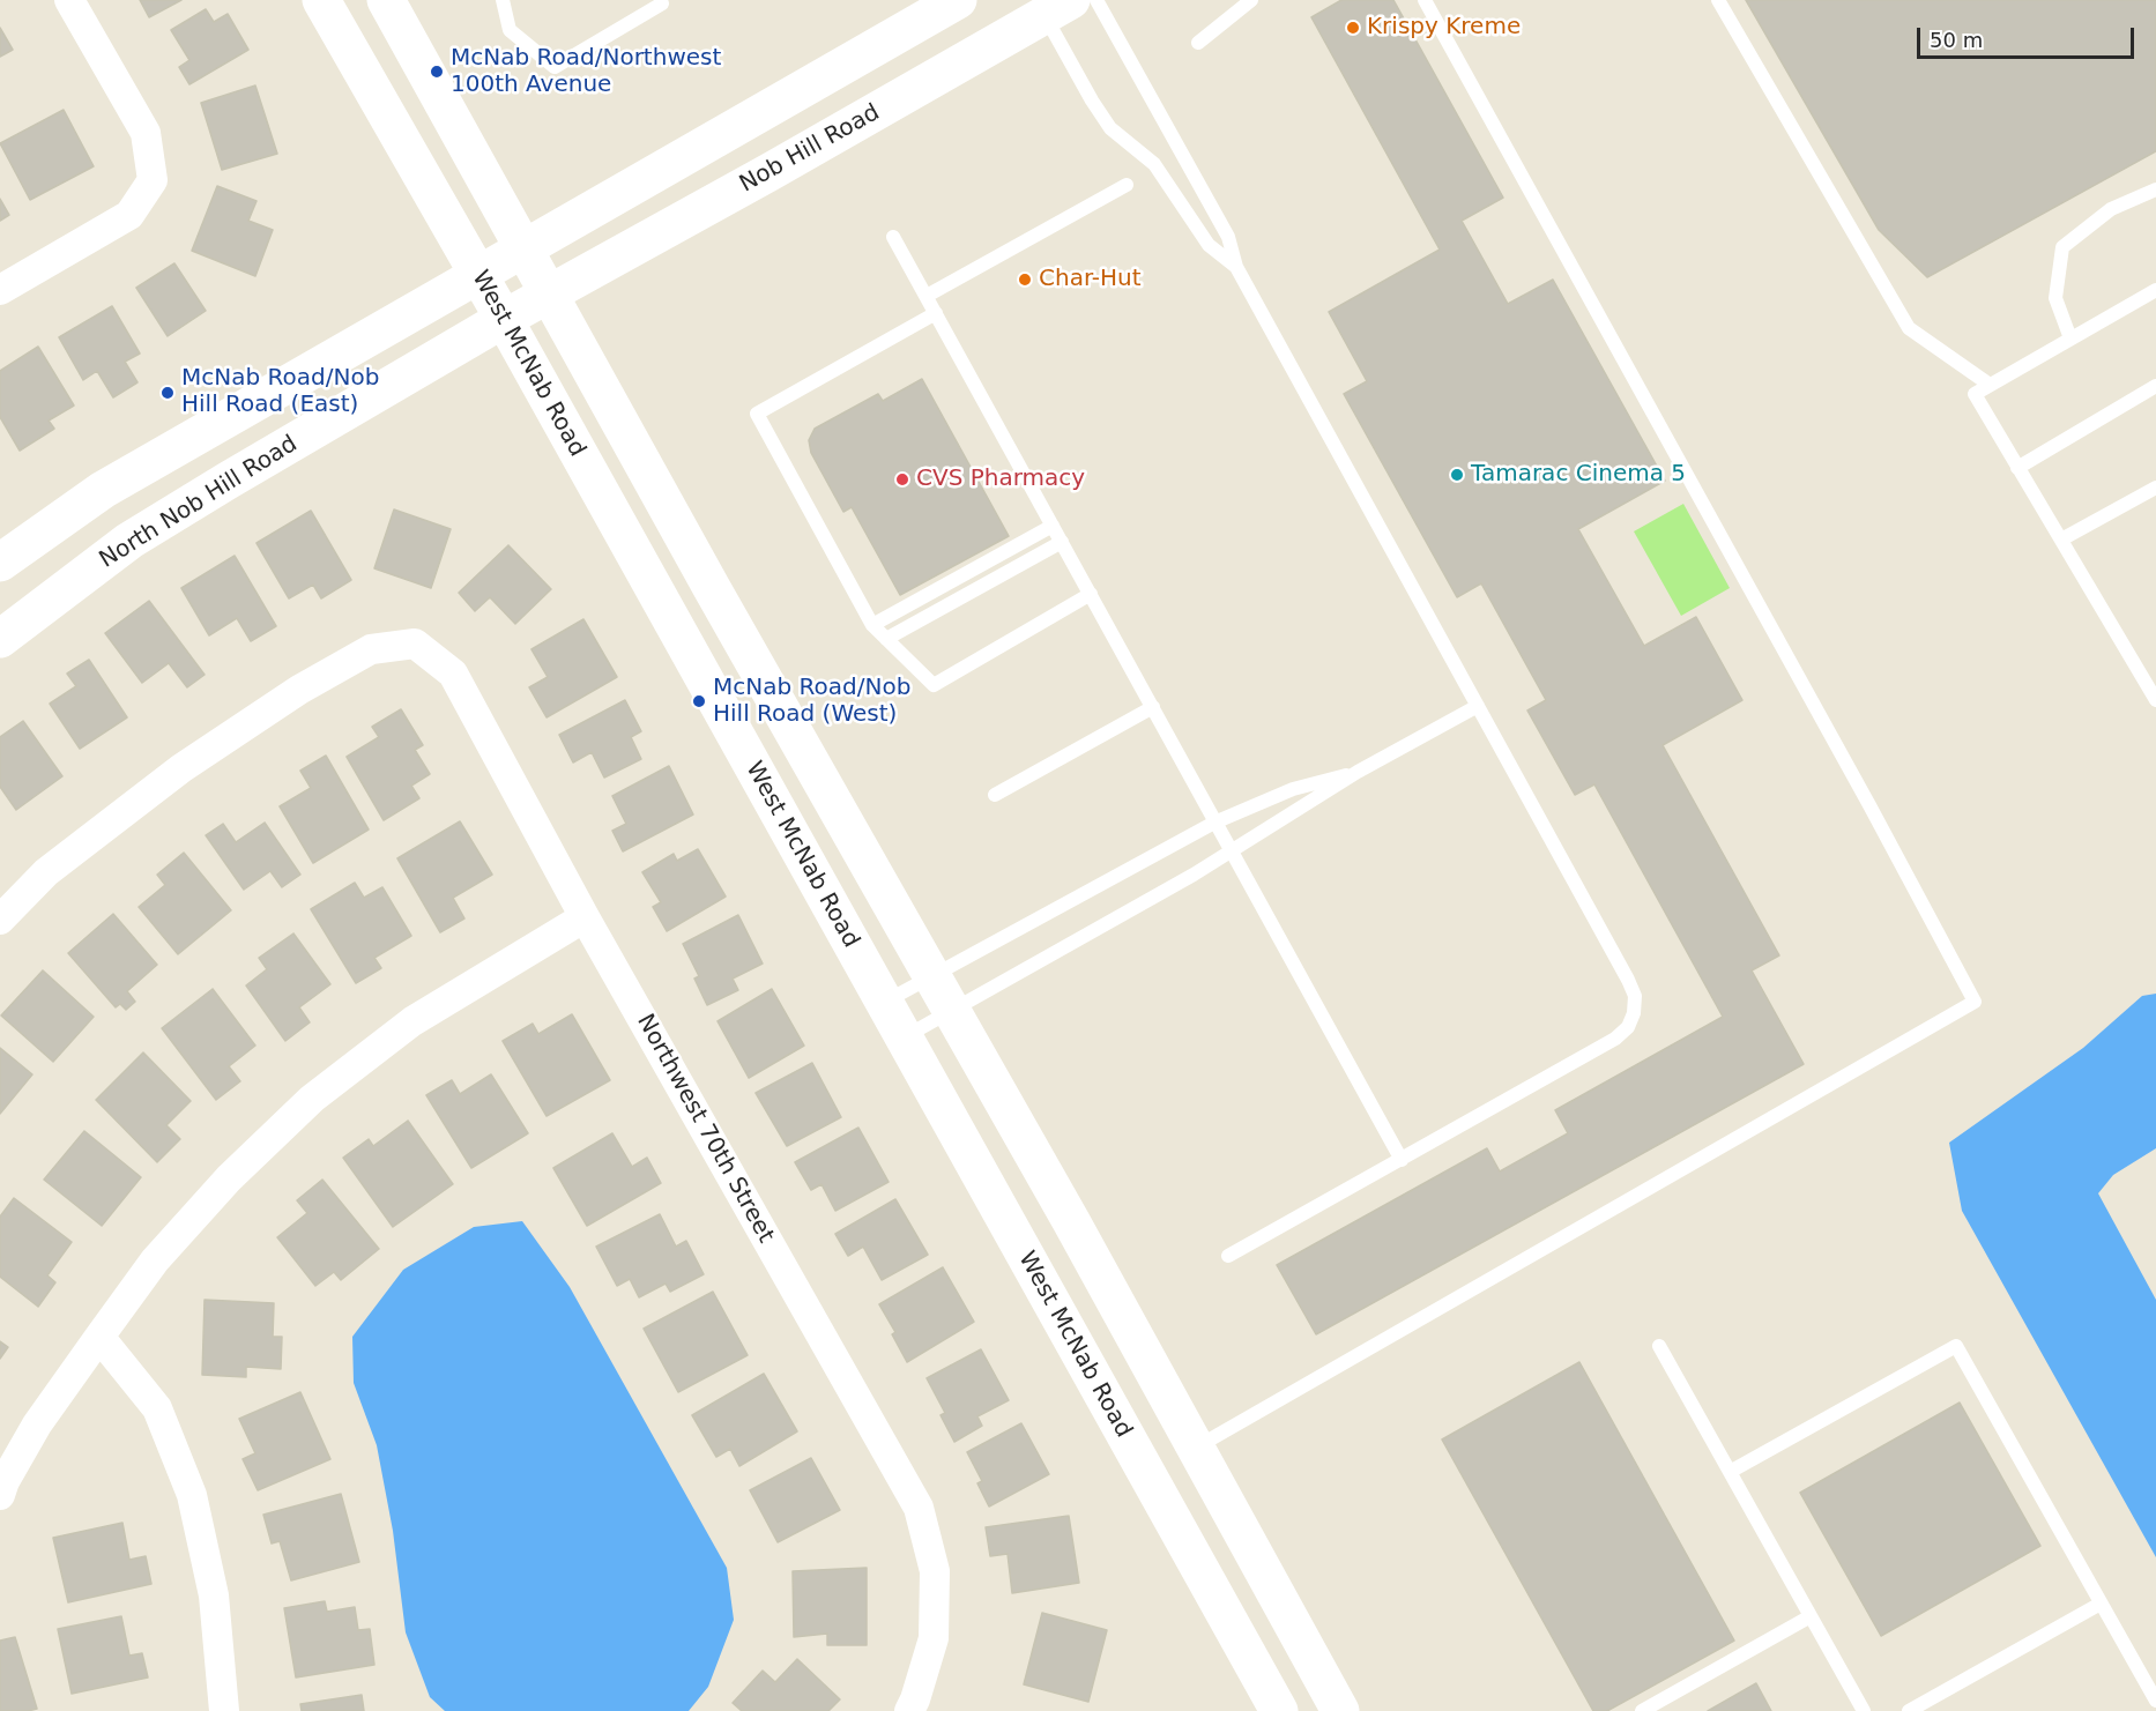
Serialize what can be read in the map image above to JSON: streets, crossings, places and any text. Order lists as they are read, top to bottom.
{
  "streets": {
    "main road": ["Nob Hill Road", "West McNab Road", "North Nob Hill Road"],
    "street": ["Northwest 70th Street"]
  },
  "crossings": [
    ["Nob Hill Road", "North Nob Hill Road"],
    ["West McNab Road", "North Nob Hill Road"]
  ],
  "places": [
    "Krispy Kreme",
    "McNab Road/Northwest 100th Avenue",
    "Char-Hut",
    "McNab Road/Nob Hill Road (East)",
    "Tamarac Cinema 5",
    "CVS Pharmacy",
    "McNab Road/Nob Hill Road (West)"
  ],
  "scale_bar": "50 m"
}
